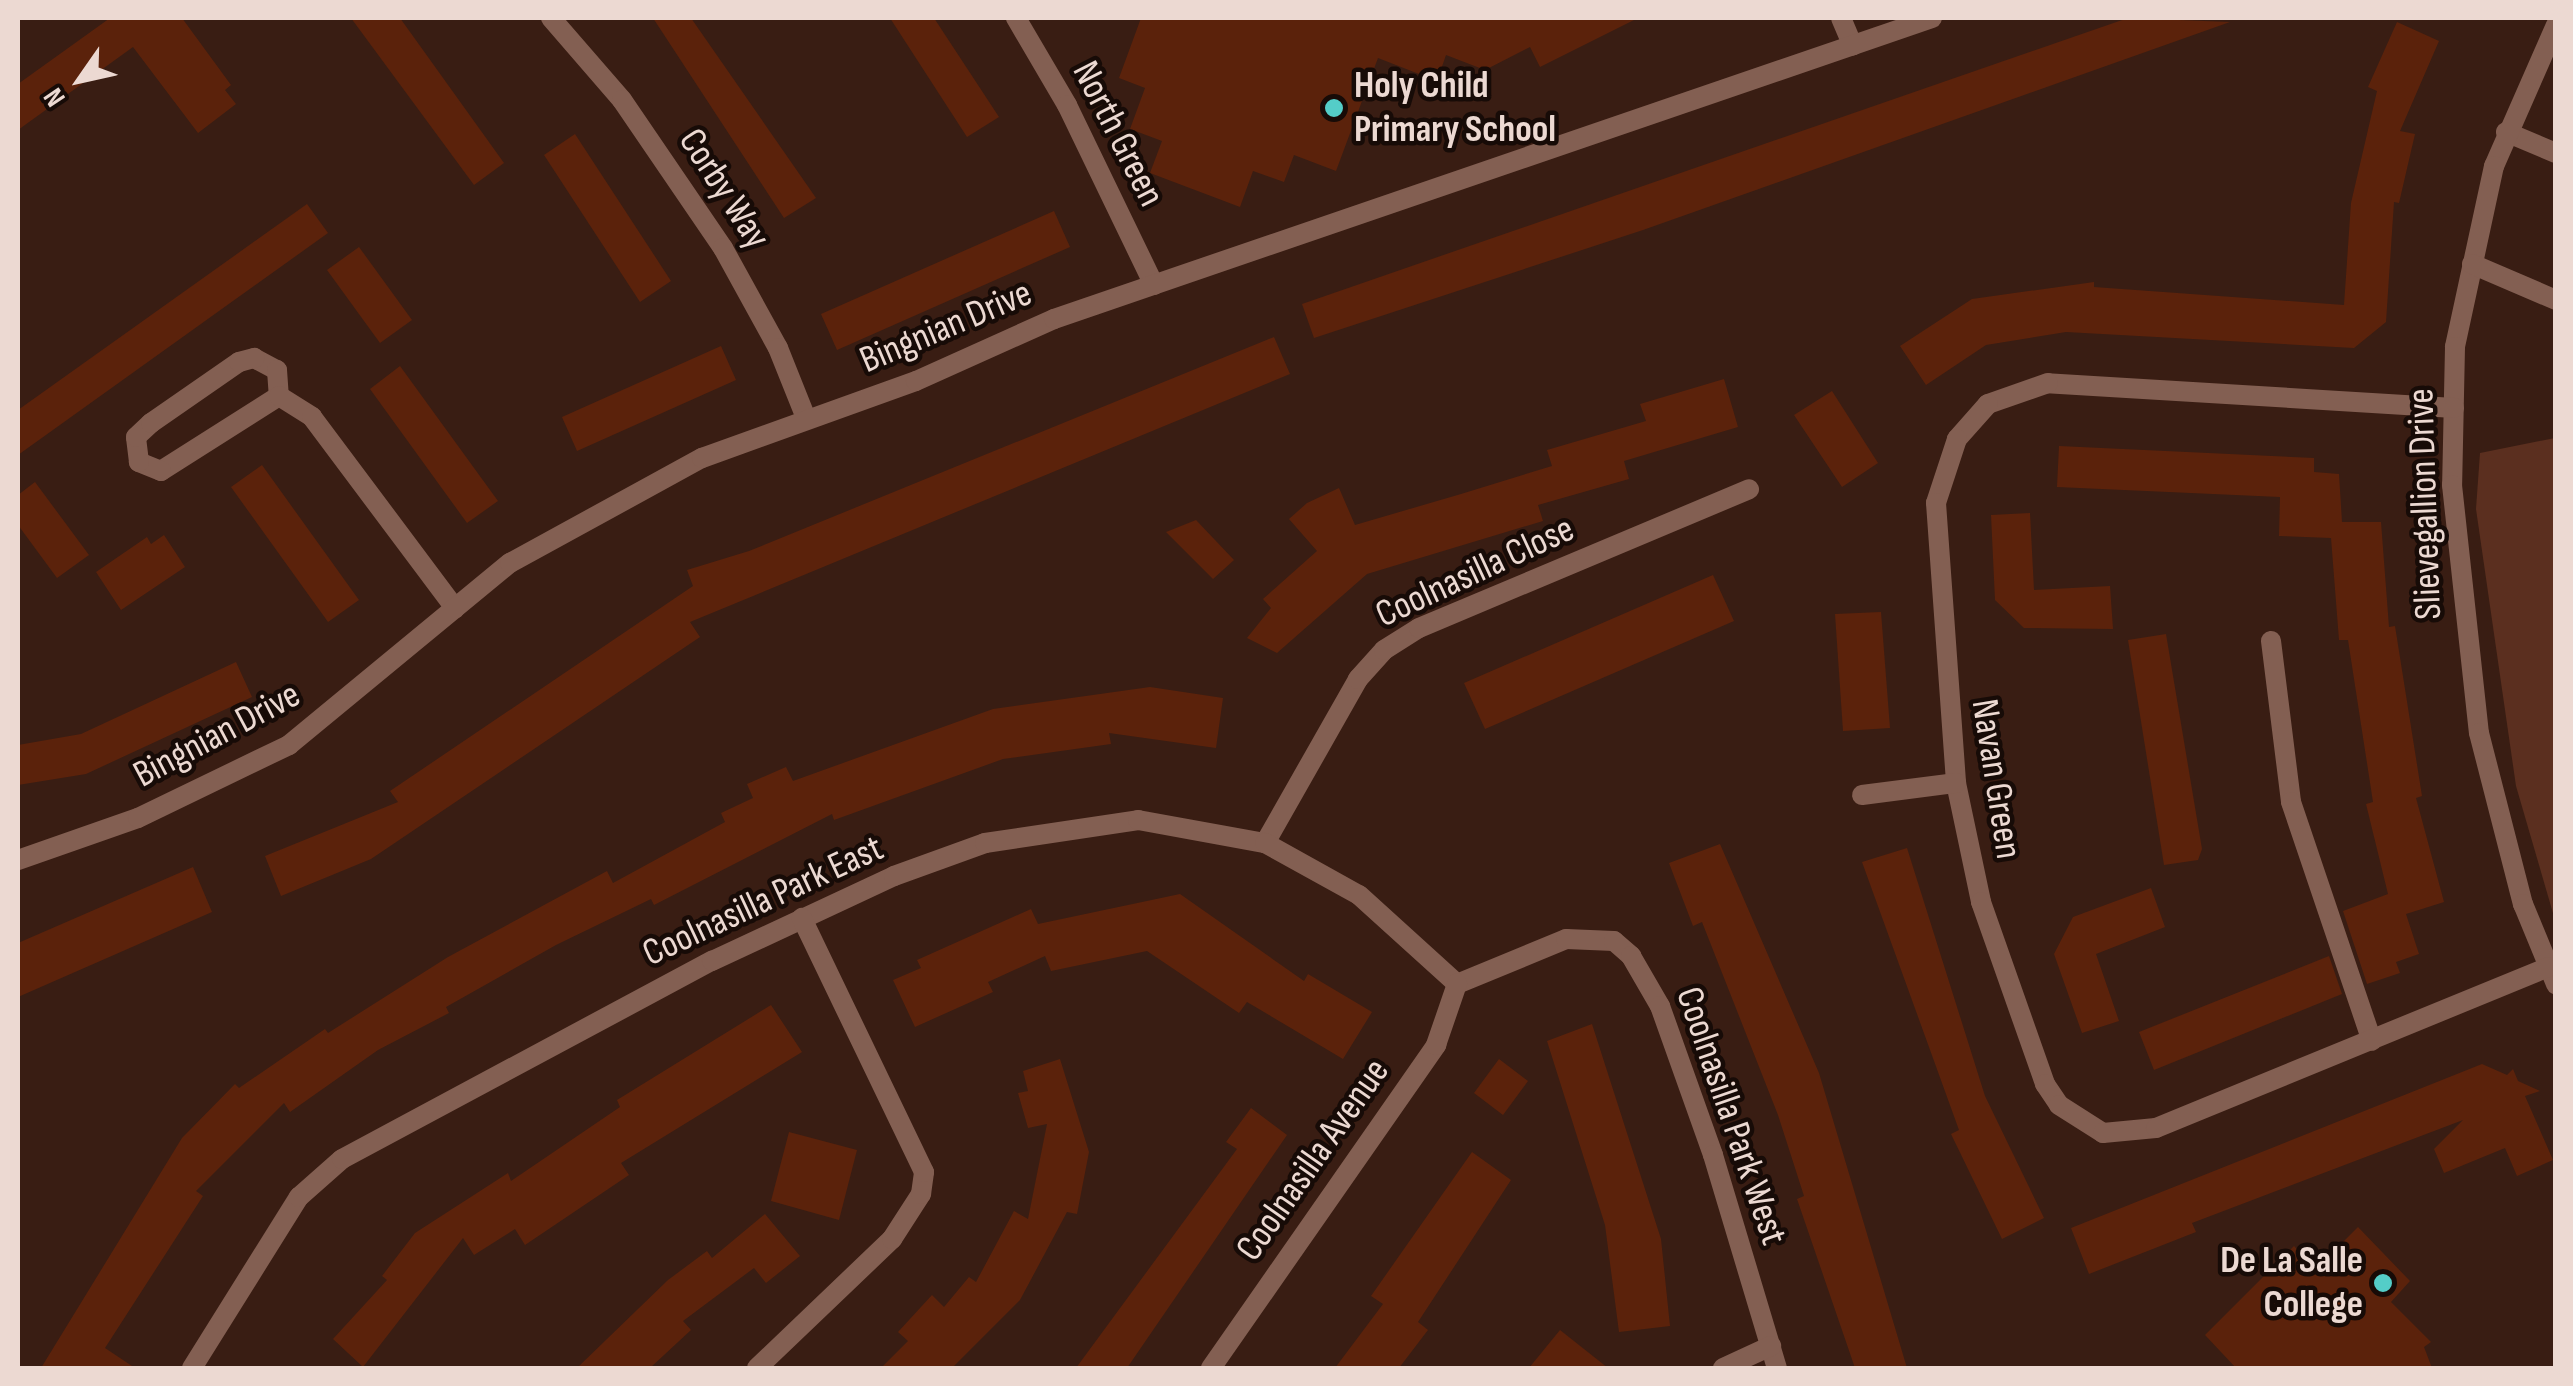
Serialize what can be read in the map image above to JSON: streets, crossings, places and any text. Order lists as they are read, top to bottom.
{
  "streets": {
    "street": [
      "North Green",
      "Corby Way",
      "Bingnian Drive",
      "Slievegallion Drive",
      "Coolnasilla Close",
      "Navan Green",
      "Coolnasilla Park East",
      "Coolnasilla Park West",
      "Coolnasilla Avenue"
    ]
  },
  "crossings": [
    ["North Green", "Bingnian Drive"],
    ["Corby Way", "Bingnian Drive"],
    ["Slievegallion Drive", "Navan Green"],
    ["Coolnasilla Close", "Coolnasilla Park East"],
    ["Coolnasilla Park East", "Coolnasilla Park West"],
    ["Coolnasilla Park East", "Coolnasilla Avenue"],
    ["Coolnasilla Park West", "Coolnasilla Avenue"]
  ],
  "places": ["Holy Child Primary School", "De La Salle College"],
  "north": "bottom left"
}
